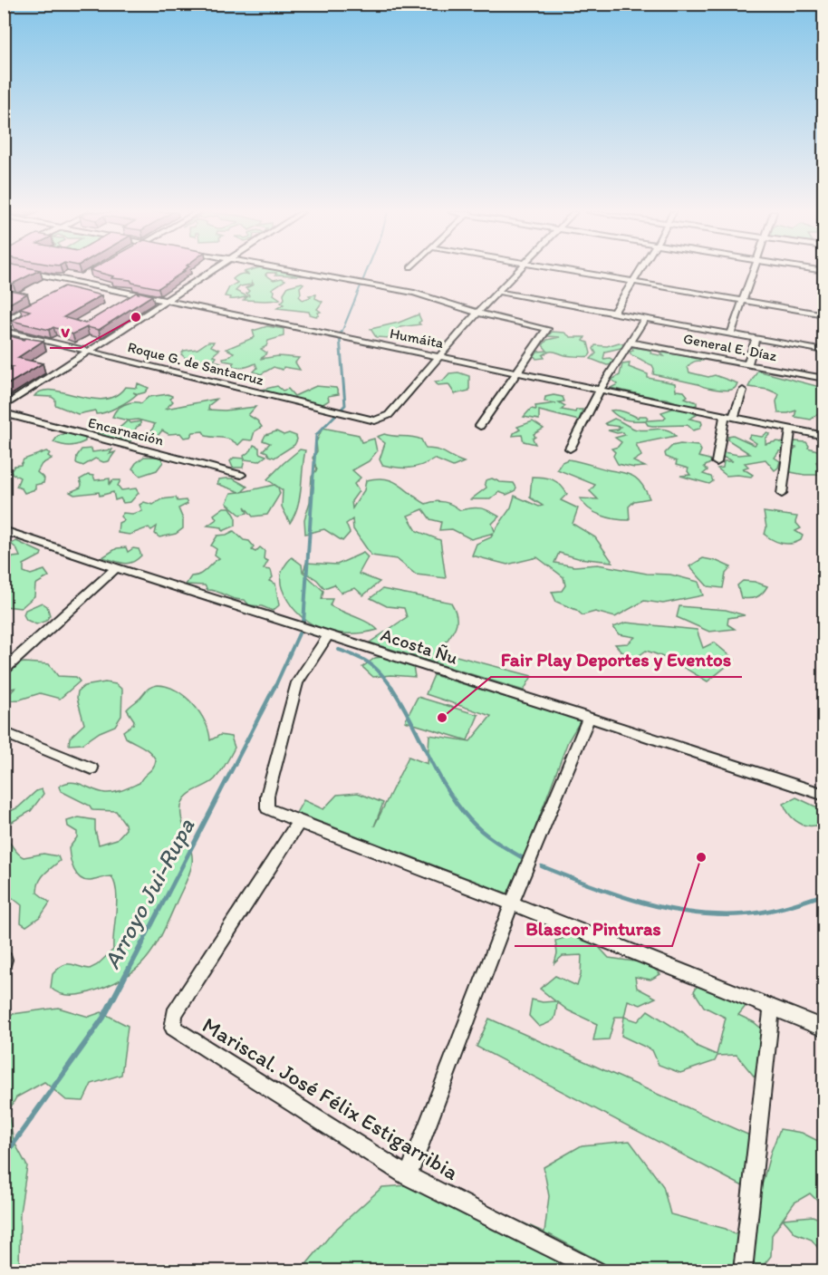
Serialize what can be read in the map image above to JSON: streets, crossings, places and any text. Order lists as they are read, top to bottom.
{
  "streets": {
    "street": [
      "Humáita",
      "General E. Díaz",
      "Roque G. de Santacruz",
      "Encarnación",
      "Acosta Ñu",
      "Mariscal. José Félix Estigarribia"
    ]
  },
  "crossings": [
    ["Humáita", "Roque G. de Santacruz"]
  ],
  "water": ["Arroyo Jui-Rupa"],
  "places": ["v", "Fair Play Deportes y Eventos", "Blascor Pinturas"]
}
